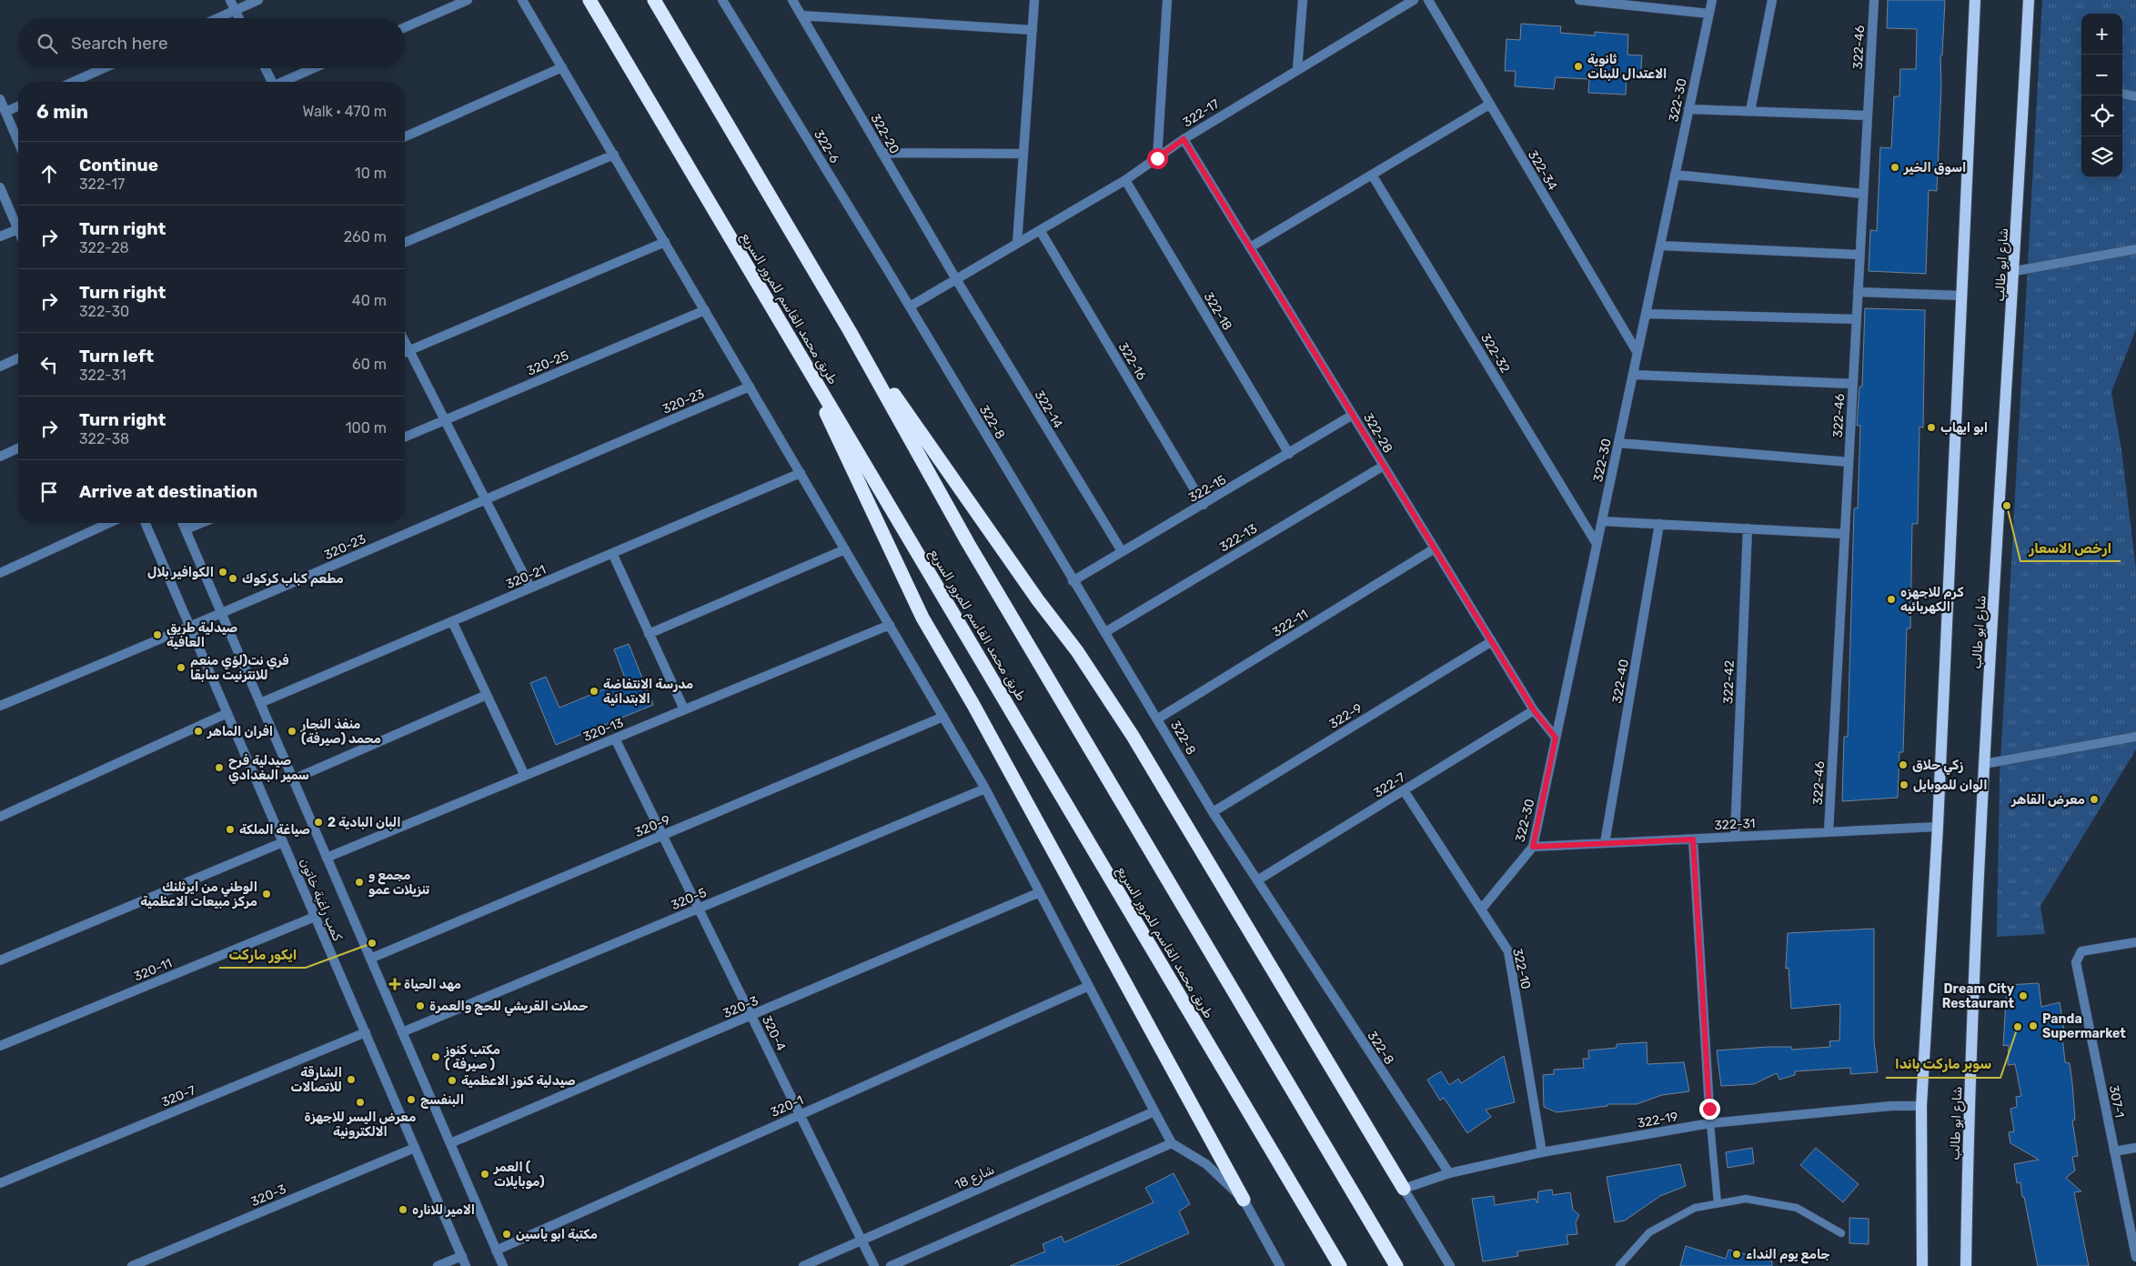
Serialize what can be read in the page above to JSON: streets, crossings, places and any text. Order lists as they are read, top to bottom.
{
  "streets": {
    "highway": ["طريق محمد القاسم للمرور السريع"],
    "main road": ["شارع ابو طالب"],
    "street": [
      "322-46",
      "322-30",
      "322-17",
      "322-20",
      "322-6",
      "322-34",
      "322-18",
      "322-32",
      "322-16",
      "320-25",
      "320-23",
      "322-14",
      "322-8",
      "322-28",
      "322-15",
      "322-13",
      "320-21",
      "322-11",
      "322-40",
      "322-42",
      "322-9",
      "320-13",
      "322-7",
      "322-31",
      "320-9",
      "320-5",
      "كمب راغبة خاتون",
      "322-10",
      "320-11",
      "320-3",
      "320-4",
      "320-7",
      "307-1",
      "320-1",
      "322-19",
      "شارع 18"
    ]
  },
  "crossings": [
    ["322-46", "322-31"],
    ["322-30", "322-34"],
    ["322-30", "322-32"],
    ["322-30", "322-28"],
    ["322-30", "322-31"],
    ["322-30", "322-10"],
    ["322-17", "322-20"],
    ["322-17", "322-6"],
    ["322-17", "322-18"],
    ["322-17", "322-16"],
    ["322-17", "322-14"],
    ["322-17", "322-8"],
    ["322-17", "322-28"],
    ["322-20", "322-14"],
    ["322-6", "322-8"],
    ["322-18", "322-15"],
    ["322-16", "322-15"],
    ["320-23", "كمب راغبة خاتون"],
    ["322-14", "322-15"],
    ["322-8", "322-15"],
    ["322-8", "322-13"],
    ["322-8", "322-11"],
    ["322-8", "322-9"],
    ["322-8", "322-7"],
    ["322-8", "322-19"],
    ["322-28", "322-15"],
    ["322-28", "322-13"],
    ["322-28", "322-11"],
    ["322-28", "322-9"],
    ["322-28", "322-7"],
    ["320-21", "كمب راغبة خاتون"],
    ["322-40", "322-31"],
    ["322-42", "322-31"],
    ["320-13", "كمب راغبة خاتون"],
    ["320-13", "320-4"],
    ["322-7", "322-10"],
    ["320-9", "كمب راغبة خاتون"],
    ["320-9", "320-4"],
    ["320-5", "كمب راغبة خاتون"],
    ["320-5", "320-4"],
    ["كمب راغبة خاتون", "320-11"],
    ["كمب راغبة خاتون", "320-3"],
    ["كمب راغبة خاتون", "320-7"],
    ["كمب راغبة خاتون", "320-1"],
    ["322-10", "322-19"],
    ["320-3", "320-4"],
    ["320-4", "320-1"],
    ["320-4", "شارع 18"]
  ],
  "places": {
    "other": [
      "ثانوية الاعتدال للبنات",
      "اسوق الخير",
      "ابو ايهاب",
      "ارخص الاسعار",
      "الكوافير بلال",
      "مطعم كباب كركوك",
      "كرم للاجهزه الكهربائيه",
      "صيدلية طريق العافية",
      "فري نت(لؤي منعم للانترنيت سابقا",
      "مدرسة الانتفاضة الابتدائية",
      "افران الماهر",
      "منفذ النجار محمد (صيرفة)",
      "زكي حلاق",
      "صيدلية فرح سمير البغدادي",
      "الوان للموبايل",
      "معرض القاهر",
      "البان البادية 2",
      "صياغة الملكة",
      "مجمع و تنزيلات عمو",
      "الوطني من ايرثلنك مركز مبيعات الاعظمية",
      "ايكور ماركت",
      "Dream City Restaurant",
      "حملات القريشي للحج والعمرة",
      "Panda Supermarket",
      "سوبر ماركت باندا",
      "مكتب كنوز ( صيرفة )",
      "الشارقة للاتصالات",
      "صيدلية كنوز الاعظمية",
      "البنفسج",
      "معرض اليسر للاجهزة الالكترونية",
      "العمر ( موبايلات)",
      "الامير للاناره",
      "مكتبة ابو ياسين",
      "جامع يوم النداء"
    ],
    "health": ["مهد الحياة"]
  },
  "page": {
    "map_buttons": ["+", "−"],
    "search": "Search here",
    "heading": ["6 min", "Walk · 470 m"],
    "list": [
      ["Continue", "322-17", "10 m"],
      ["Turn right", "322-28", "260 m"],
      ["Turn right", "322-30", "40 m"],
      ["Turn left", "322-31", "60 m"],
      ["Turn right", "322-38", "100 m"],
      "Arrive at destination"
    ]
  }
}
